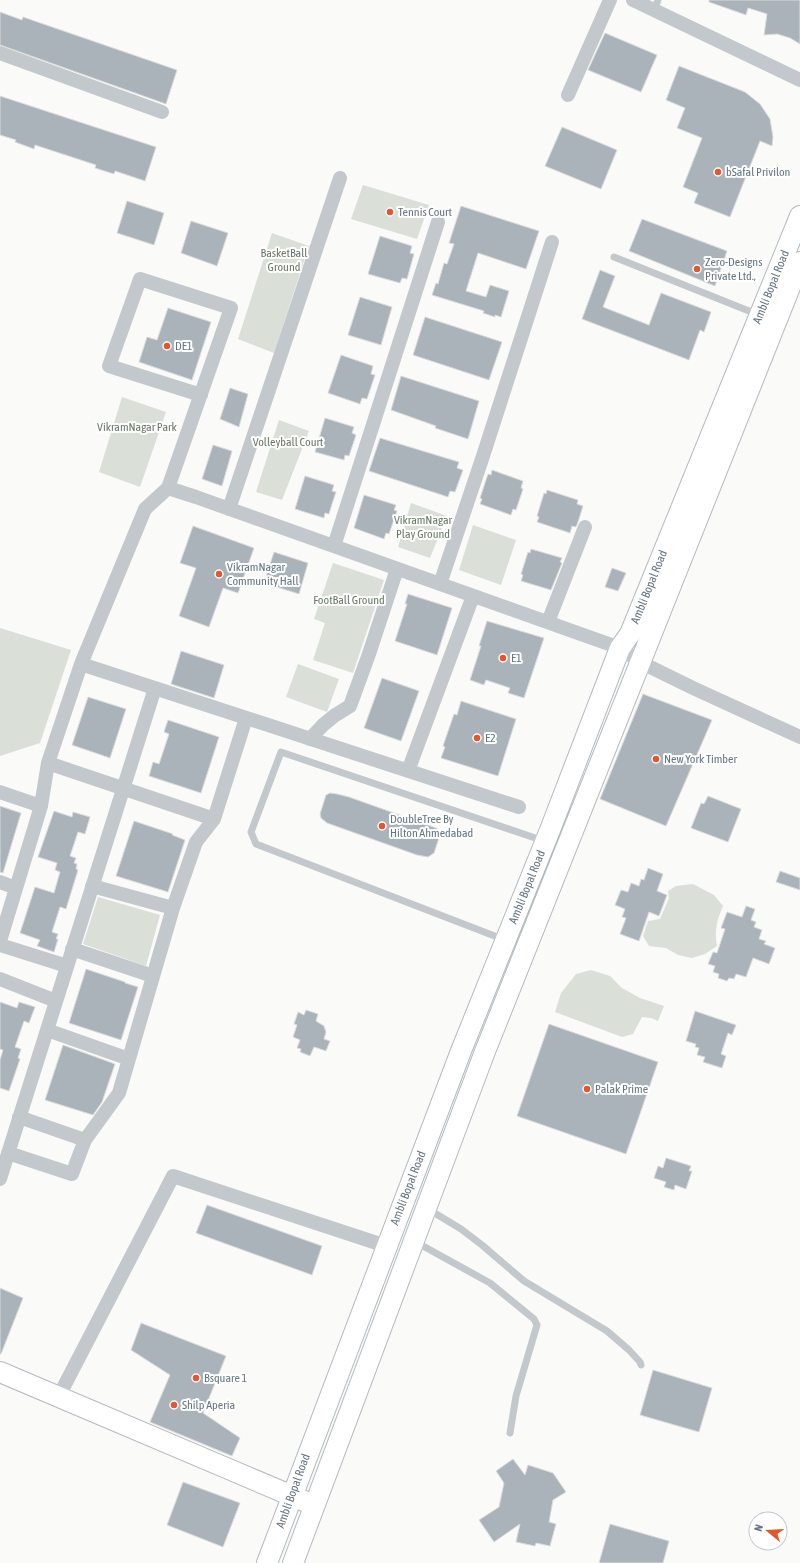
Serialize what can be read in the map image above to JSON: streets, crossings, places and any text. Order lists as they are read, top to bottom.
{
  "streets": {
    "street": ["Ambli Bopal Road"]
  },
  "parks": [
    "BasketBall Ground",
    "VikramNagar Park",
    "Volleyball Court",
    "VikramNagar Play Ground",
    "FootBall Ground"
  ],
  "places": [
    "bSafal Privilon",
    "Tennis Court",
    "Zero-Designs Private Ltd.,",
    "DE1",
    "VikramNagar Community Hall",
    "E1",
    "E2",
    "New York Timber",
    "DoubleTree By Hilton Ahmedabad",
    "Palak Prime",
    "Bsquare 1",
    "Shilp Aperia"
  ],
  "north": "left"
}
